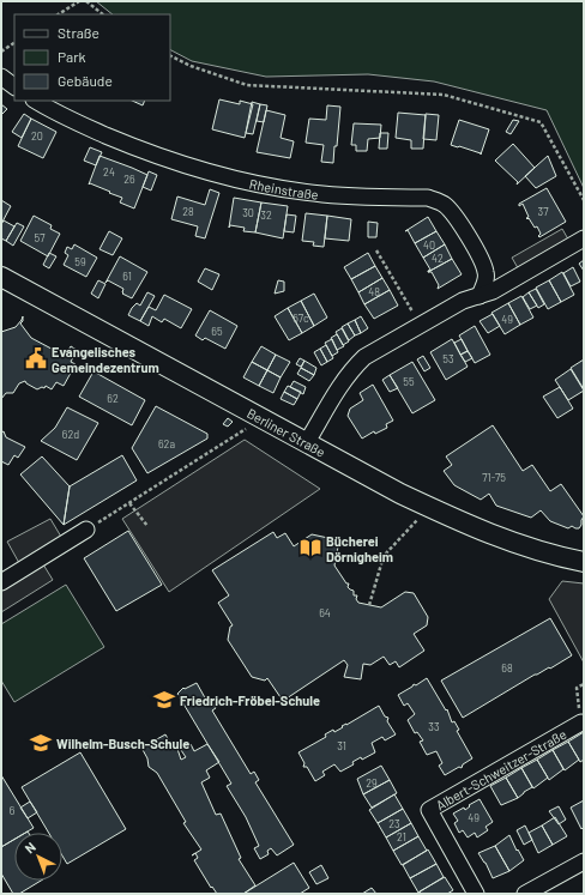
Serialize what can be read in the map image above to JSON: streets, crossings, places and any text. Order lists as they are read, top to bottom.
{
  "streets": {
    "street": ["Rheinstraße", "Berliner Straße", "Albert-Schweitzer-Straße"]
  },
  "places": {
    "public building": ["Evangelisches Gemeindezentrum"],
    "library": ["Bücherei Dörnigheim"],
    "school or university": ["Friedrich-Fröbel-Schule", "Wilhelm-Busch-Schule"]
  },
  "house_numbers": [
    "20",
    "24",
    "26",
    "28",
    "37",
    "30",
    "32",
    "57",
    "40",
    "42",
    "59",
    "61",
    "48",
    "67c",
    "49",
    "65",
    "53",
    "55",
    "62",
    "62d",
    "62a",
    "71-75",
    "64",
    "68",
    "33",
    "31",
    "29",
    "6",
    "49",
    "23",
    "21"
  ],
  "legend": ["Straße", "Park", "Gebäude"],
  "north": "top left"
}
